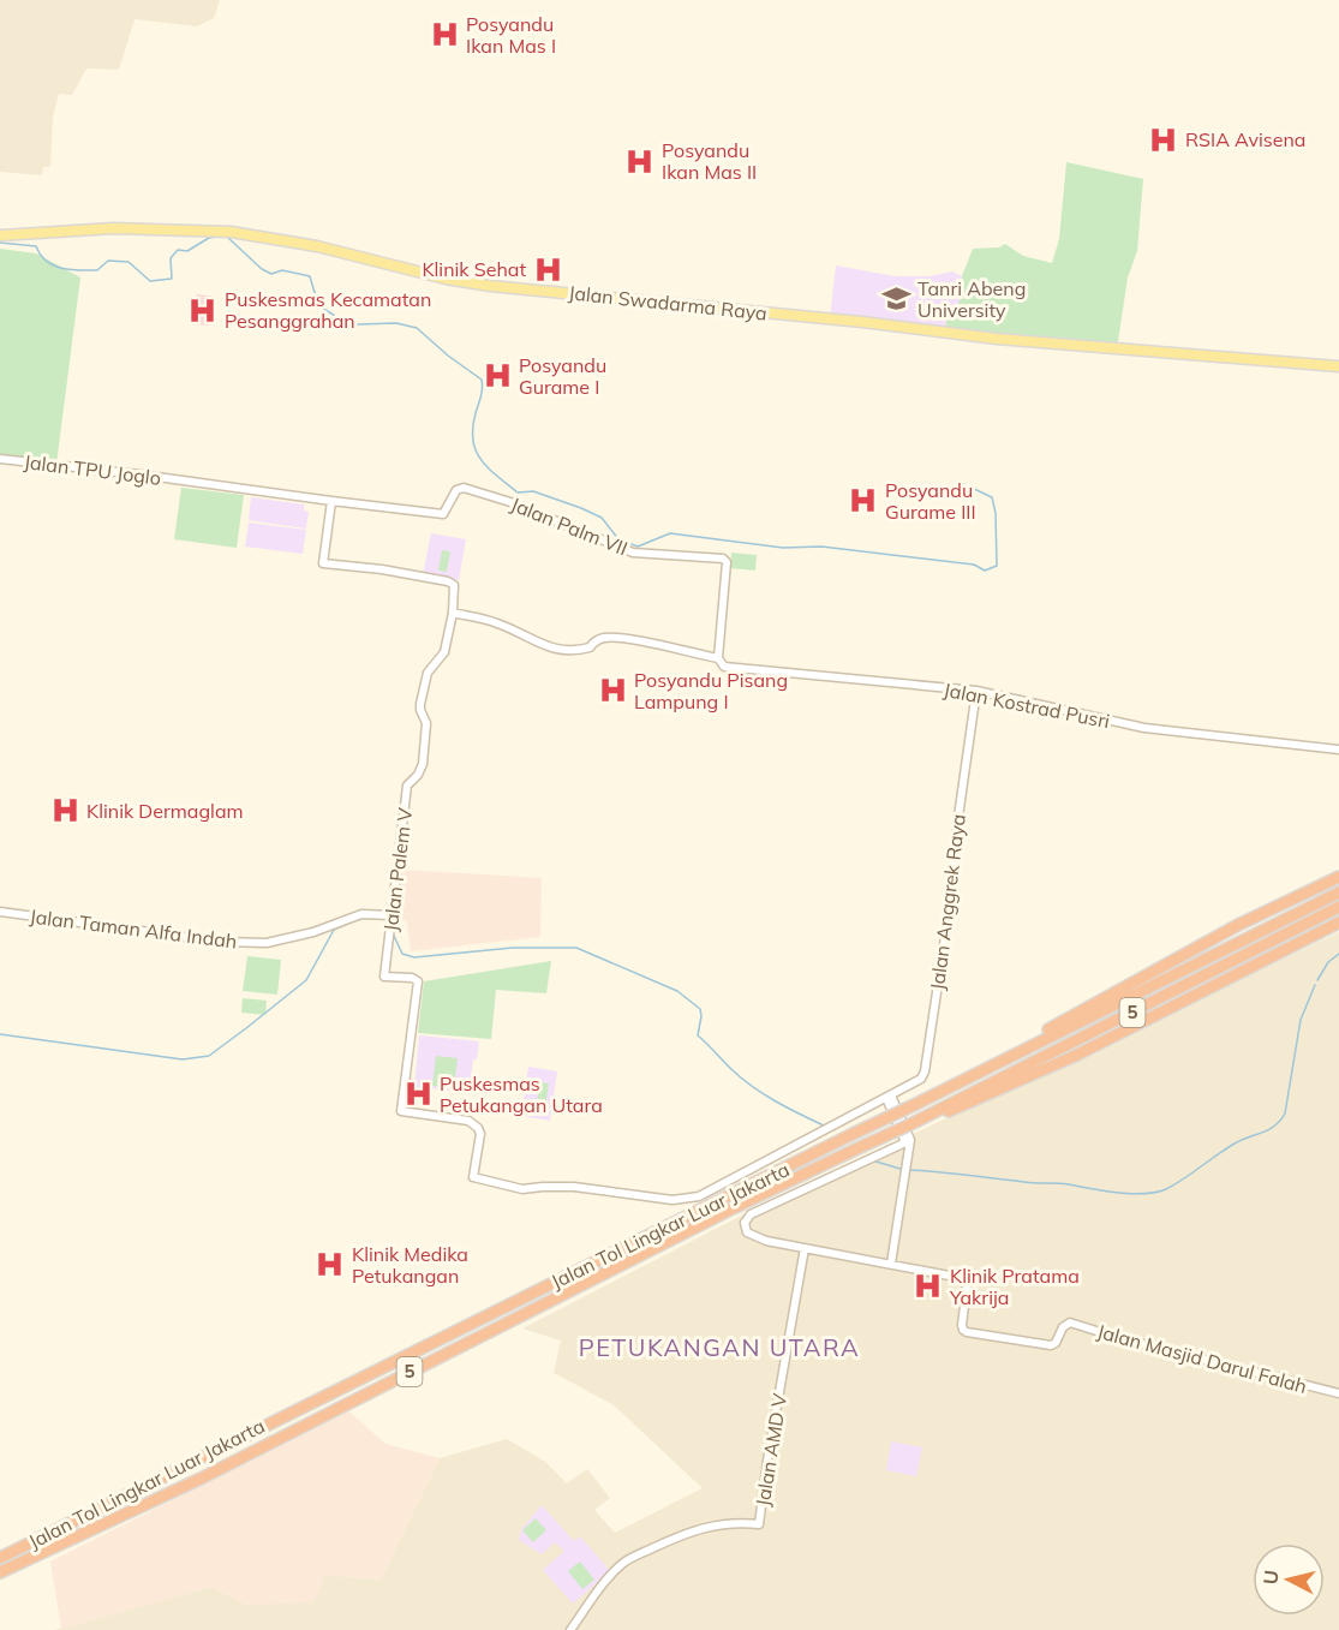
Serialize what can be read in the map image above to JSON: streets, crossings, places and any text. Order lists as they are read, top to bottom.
{
  "streets": {
    "highway": ["5", "Jalan Tol Lingkar Luar Jakarta"],
    "main road": ["Jalan Swadarma Raya"],
    "street": [
      "Jalan TPU Joglo",
      "Jalan Palm VII",
      "Jalan Kostrad Pusri",
      "Jalan Palem V",
      "Jalan Anggrek Raya",
      "Jalan Taman Alfa Indah",
      "Jalan Masjid Darul Falah",
      "Jalan AMD V"
    ]
  },
  "crossings": [
    ["Jalan TPU Joglo", "Jalan Palm VII"],
    ["Jalan Palm VII", "Jalan Kostrad Pusri"],
    ["Jalan Kostrad Pusri", "Jalan Palem V"],
    ["Jalan Kostrad Pusri", "Jalan Anggrek Raya"],
    ["Jalan Palem V", "Jalan Anggrek Raya"],
    ["Jalan Palem V", "Jalan Taman Alfa Indah"]
  ],
  "districts": ["PETUKANGAN UTARA"],
  "places": {
    "hospital": [
      "Posyandu Ikan Mas I",
      "RSIA Avisena",
      "Posyandu Ikan Mas II",
      "Klinik Sehat",
      "Puskesmas Kecamatan Pesanggrahan",
      "Posyandu Gurame I",
      "Posyandu Gurame III",
      "Posyandu Pisang Lampung I",
      "Klinik Dermaglam",
      "Puskesmas Petukangan Utara",
      "Klinik Medika Petukangan",
      "Klinik Pratama Yakrija"
    ],
    "school or university": ["Tanri Abeng University"]
  },
  "north": "left"
}
